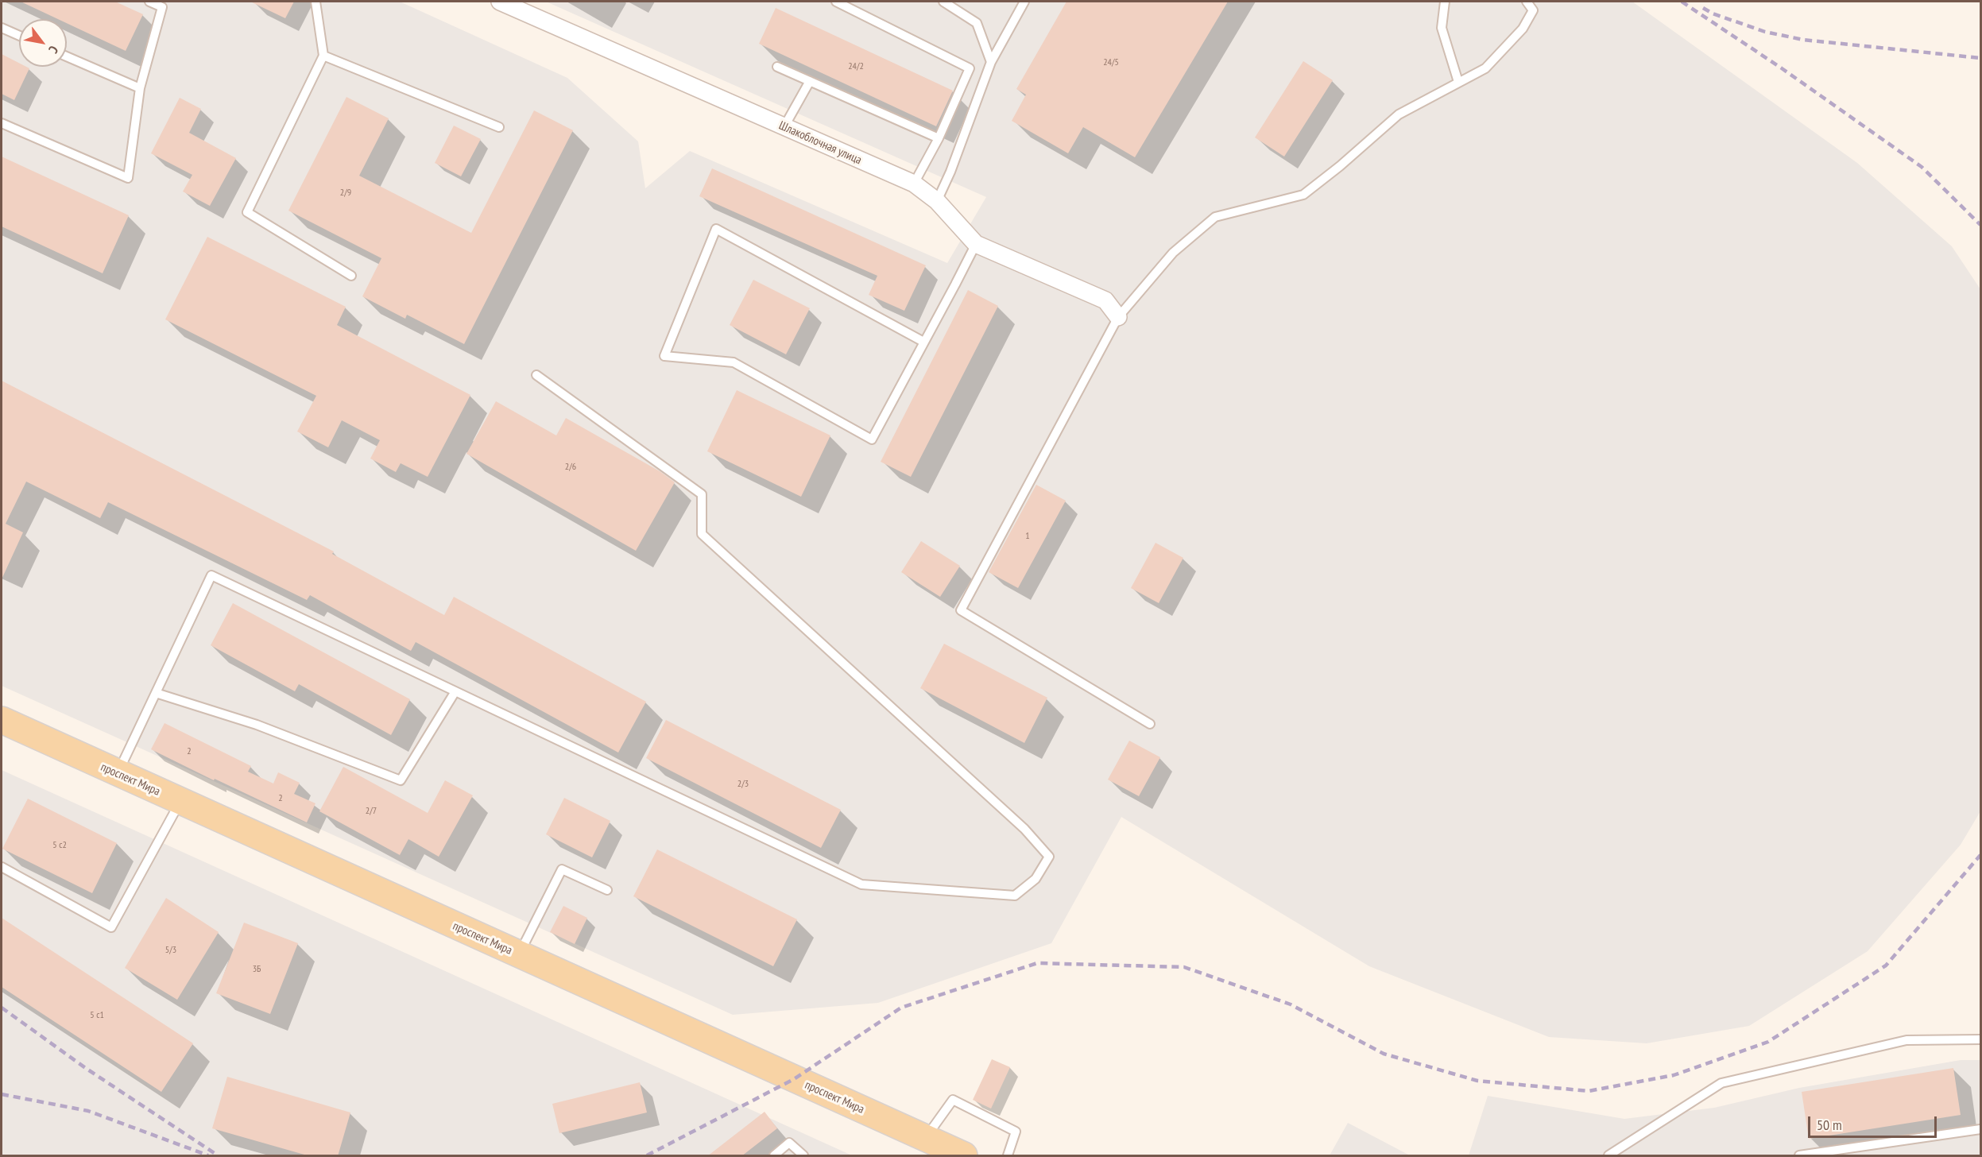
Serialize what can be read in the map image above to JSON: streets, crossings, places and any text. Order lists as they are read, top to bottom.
{
  "streets": {
    "main road": ["проспект Мира"],
    "street": ["Шлакоблочная улица"]
  },
  "house_numbers": [
    "24/5",
    "24/2",
    "2/9",
    "2/6",
    "1",
    "2",
    "2/3",
    "2",
    "2/7",
    "5 с2",
    "5/3",
    "3Б",
    "5 с1"
  ],
  "scale_bar": "50 m",
  "north": "bottom right"
}
